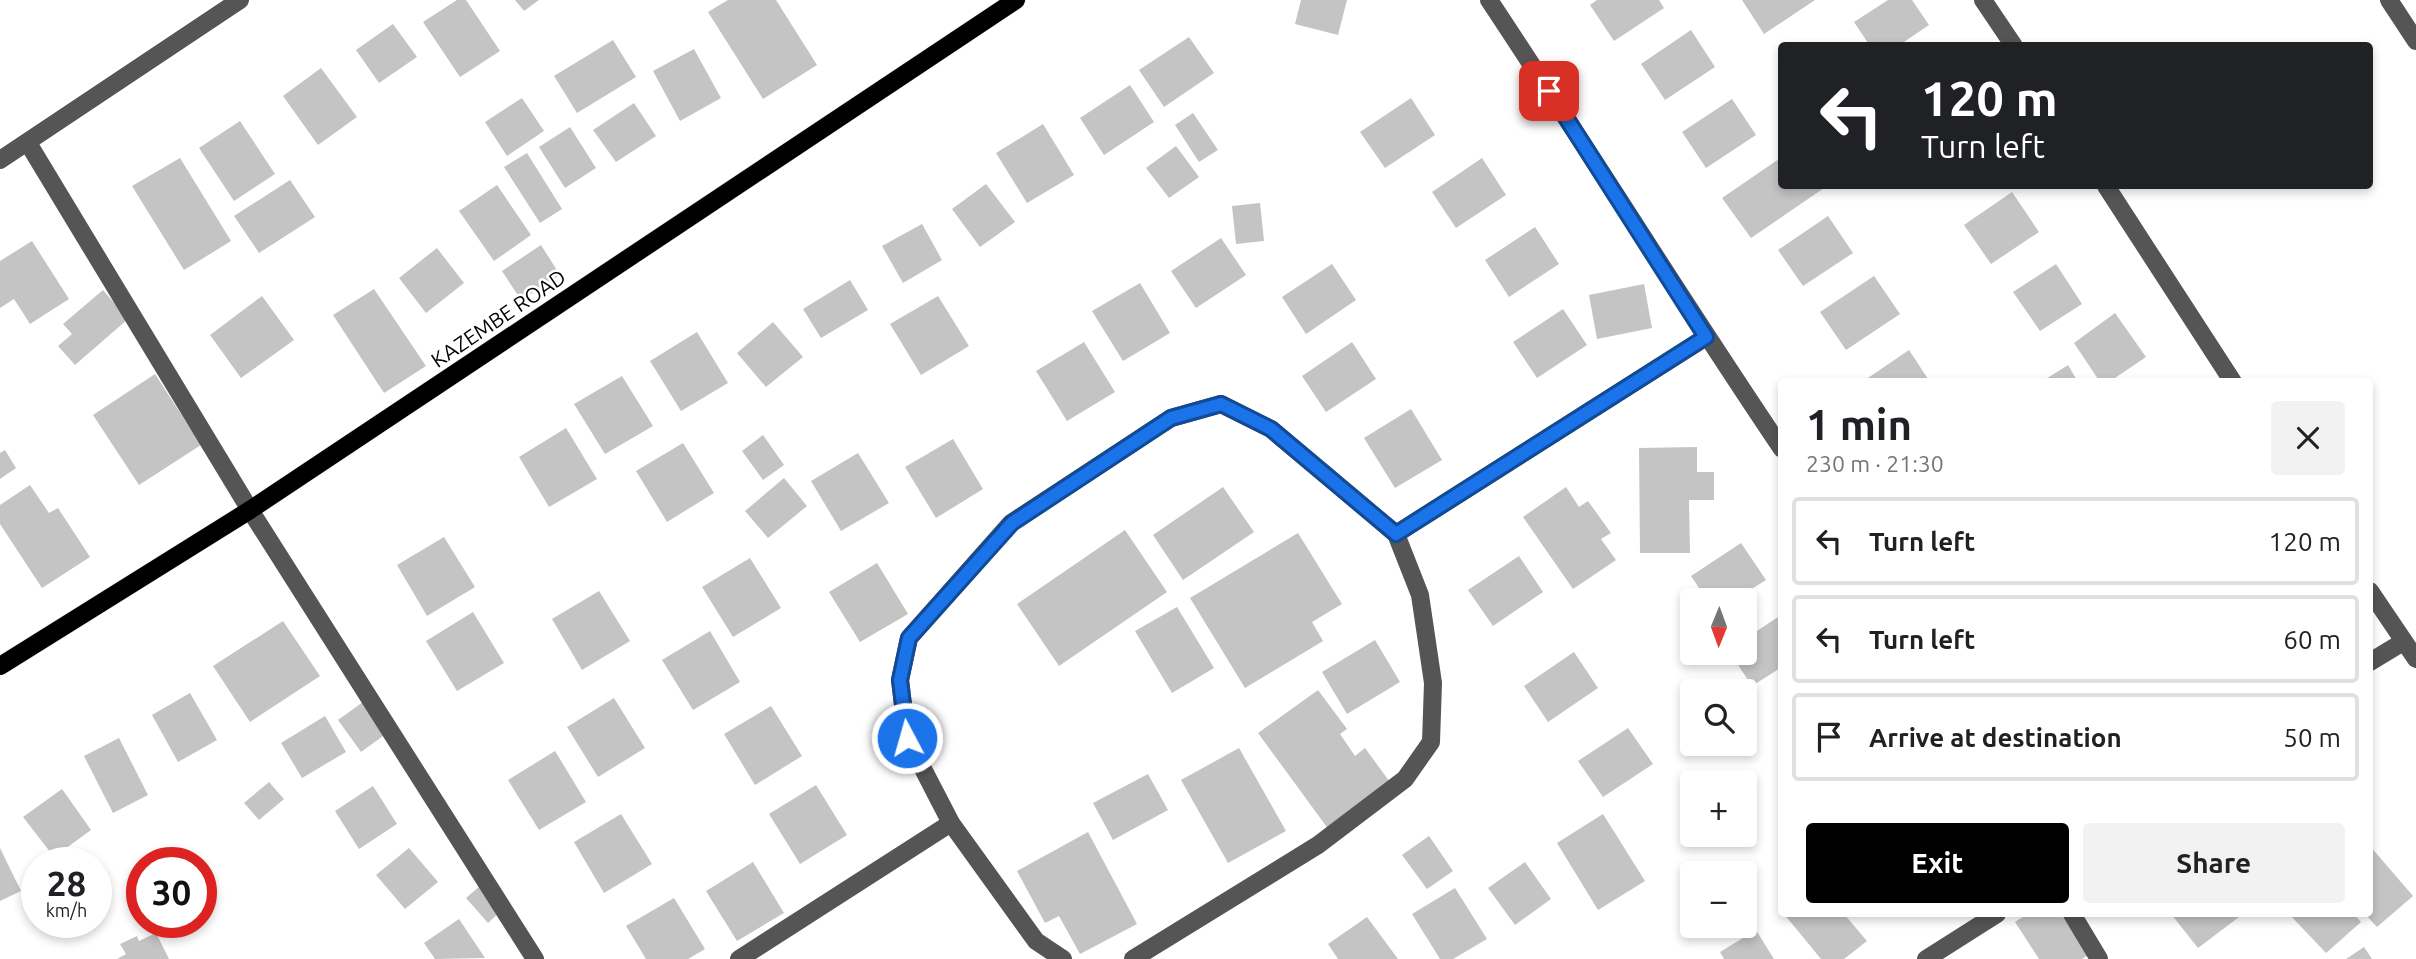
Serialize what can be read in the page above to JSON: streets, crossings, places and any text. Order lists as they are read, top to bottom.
{
  "streets": {
    "main road": ["KAZEMBE ROAD"]
  },
  "north": "bottom",
  "page": {
    "turn": ["120 m", "Turn left"],
    "heading": ["1 min", "230 m · 21:30"],
    "list": [
      {
        "name": "Turn left",
        "value": "120 m"
      },
      {
        "name": "Turn left",
        "value": "60 m"
      },
      {
        "name": "Arrive at destination",
        "value": "50 m"
      }
    ],
    "map_buttons": ["+", "−"],
    "buttons": ["Exit", "Share"],
    "speed": "28 km/h",
    "limit": "30"
  }
}
